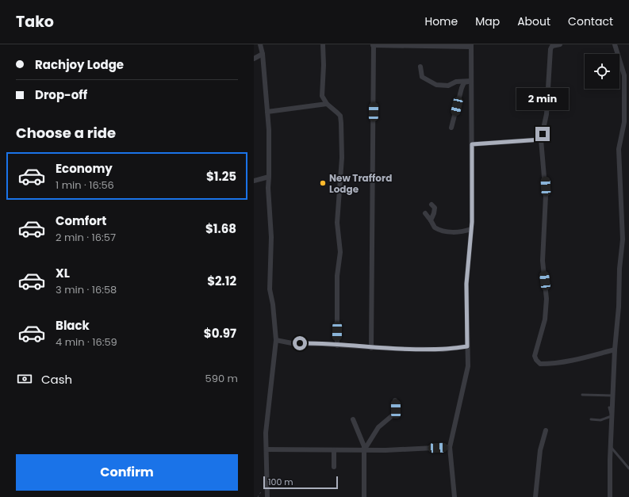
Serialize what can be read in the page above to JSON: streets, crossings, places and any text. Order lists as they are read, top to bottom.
{
  "places": ["New Trafford Lodge"],
  "scale_bar": "100 m",
  "page": {
    "header": "Tako",
    "nav": [
      "Home",
      "Map",
      "About",
      "Contact"
    ],
    "banner": ["Rachjoy Lodge", "Drop-off"],
    "bubble": "2 min",
    "heading": "Choose a ride",
    "list": [
      {
        "name": "Economy",
        "note": "1 min · 16:56",
        "value": "$1.25"
      },
      {
        "name": "Comfort",
        "note": "2 min · 16:57",
        "value": "$1.68"
      },
      {
        "name": "XL",
        "note": "3 min · 16:58",
        "value": "$2.12"
      },
      {
        "name": "Black",
        "note": "4 min · 16:59",
        "value": "$0.97"
      }
    ],
    "pay": ["Cash", "590 m"],
    "buttons": "Confirm",
    "scale": "100 m"
  }
}
